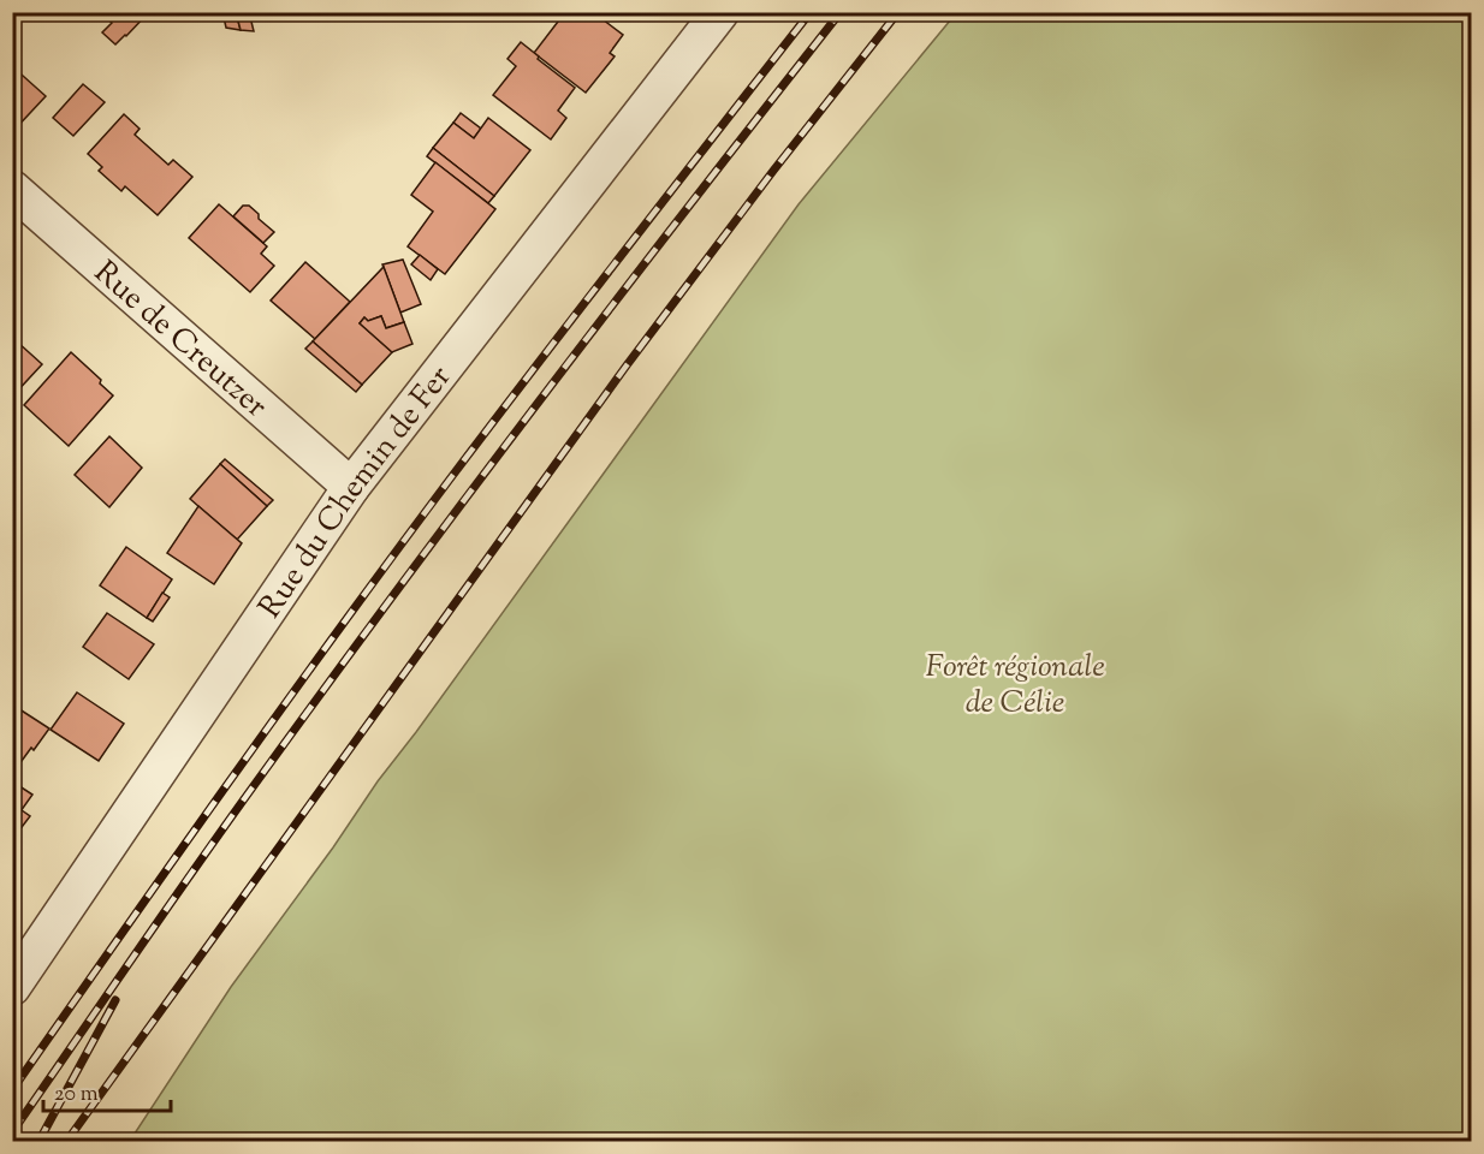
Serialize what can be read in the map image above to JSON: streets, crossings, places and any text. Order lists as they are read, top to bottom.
{
  "streets": {
    "street": ["Rue de Creutzer", "Rue du Chemin de Fer"]
  },
  "crossings": [
    ["Rue de Creutzer", "Rue du Chemin de Fer"]
  ],
  "parks": ["Forêt régionale de Célie"],
  "scale_bar": "20 m"
}
